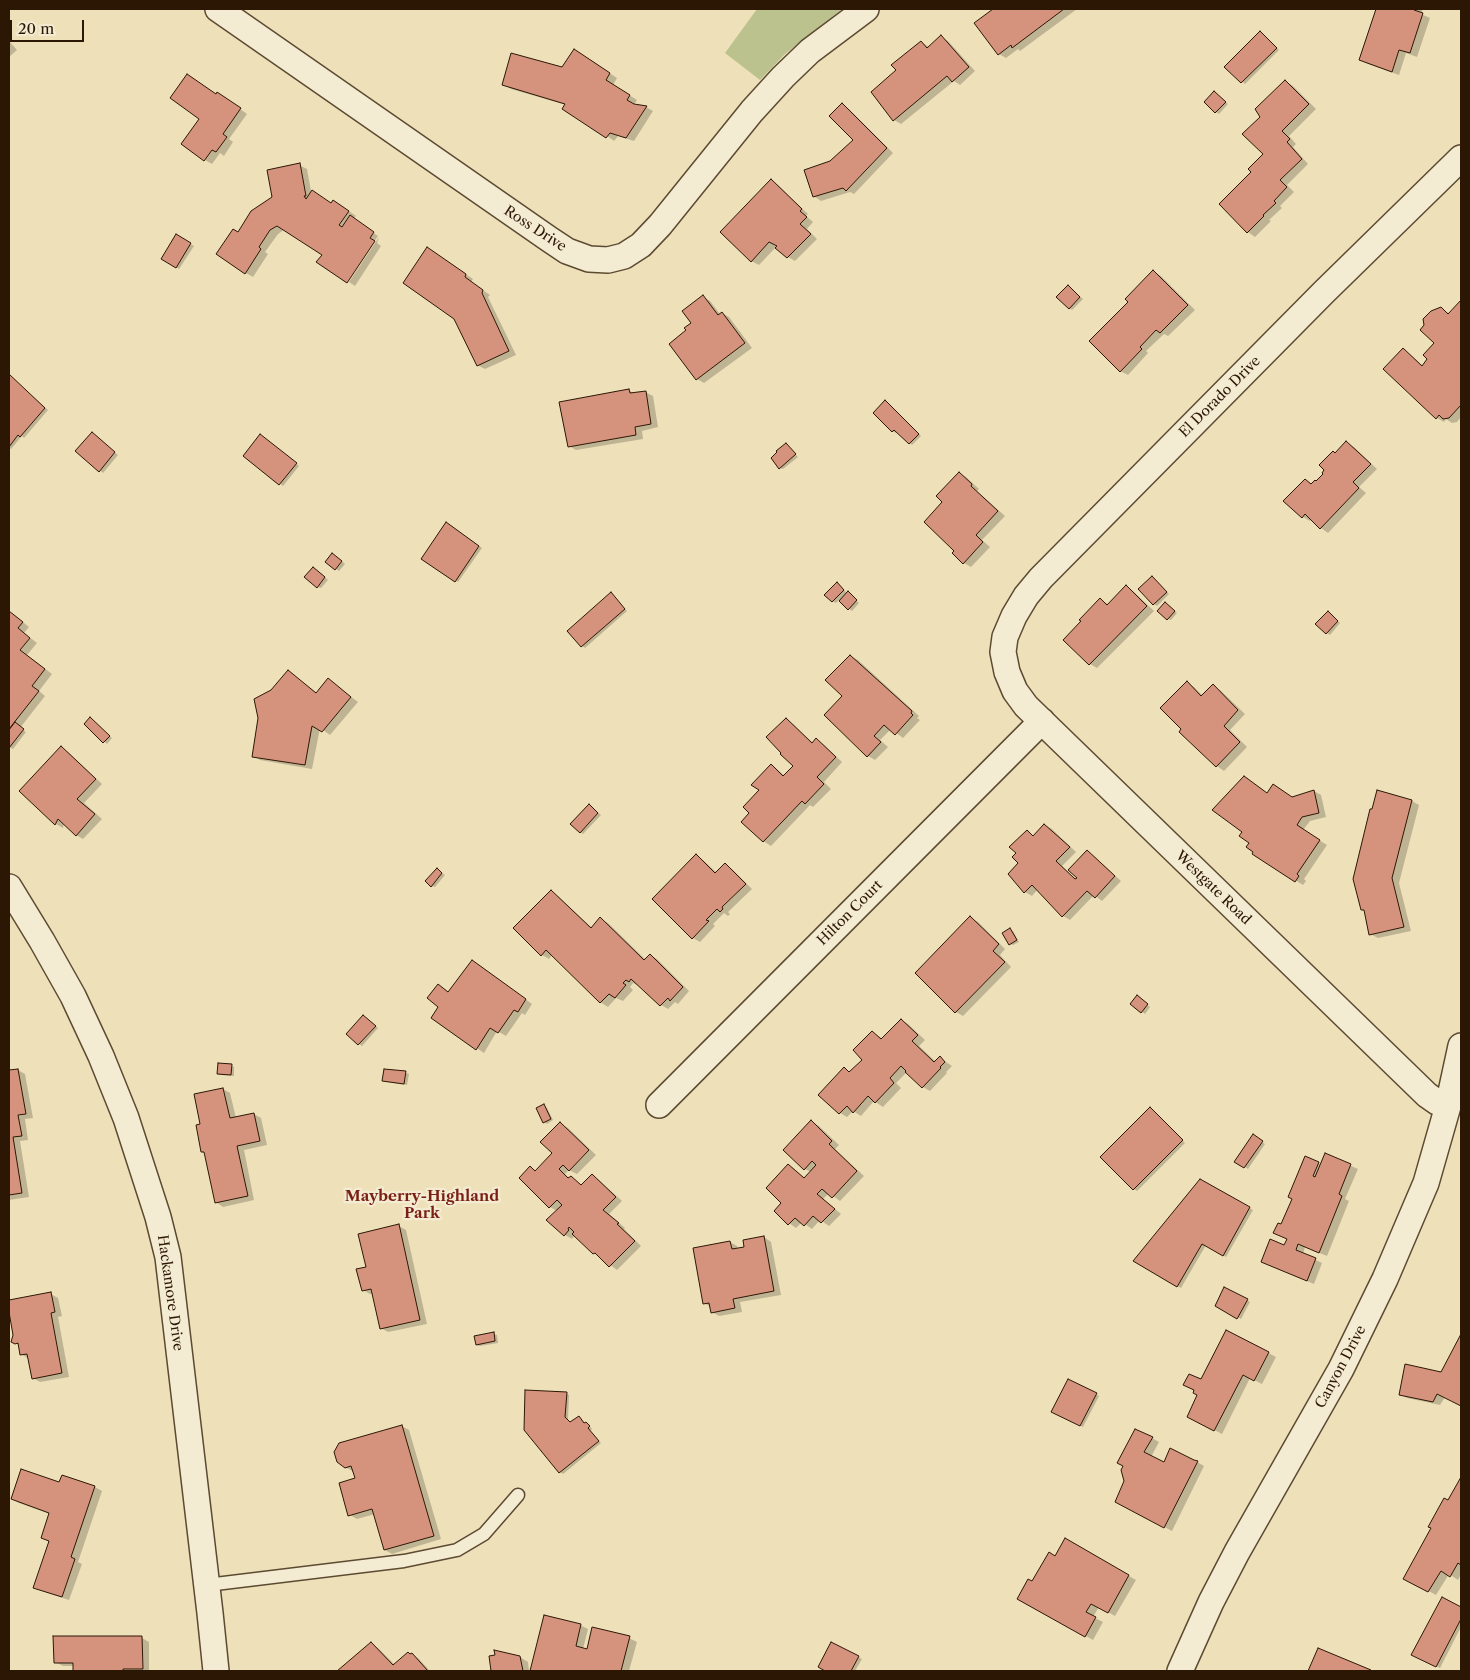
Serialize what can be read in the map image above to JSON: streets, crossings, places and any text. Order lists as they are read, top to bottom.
{
  "streets": {
    "street": [
      "Ross Drive",
      "El Dorado Drive",
      "Westgate Road",
      "Hilton Court",
      "Hackamore Drive",
      "Canyon Drive"
    ]
  },
  "crossings": [
    ["El Dorado Drive", "Westgate Road"],
    ["Westgate Road", "Hilton Court"],
    ["Westgate Road", "Canyon Drive"]
  ],
  "districts": ["Mayberry-Highland Park"],
  "scale_bar": "20 m"
}
